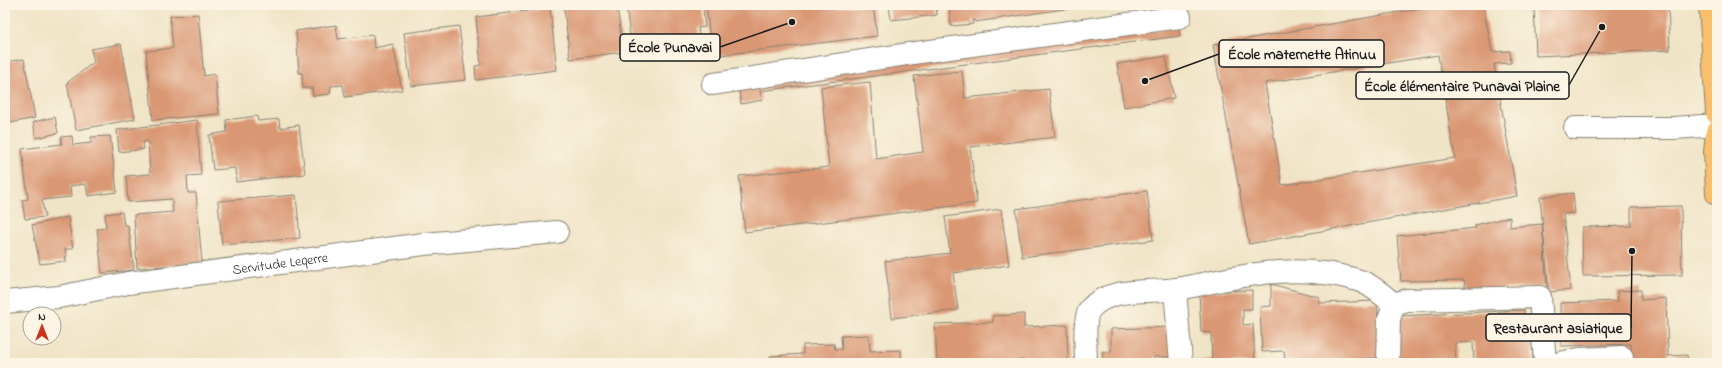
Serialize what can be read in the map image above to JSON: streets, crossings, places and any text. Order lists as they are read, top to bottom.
{
  "streets": {
    "street": ["Servitude Leqerre"]
  },
  "places": [
    "École Punavai",
    "École élémentaire Punavai Plaine",
    "École maternette Atinuu",
    "Restaurant asiatique"
  ],
  "north": "top"
}
